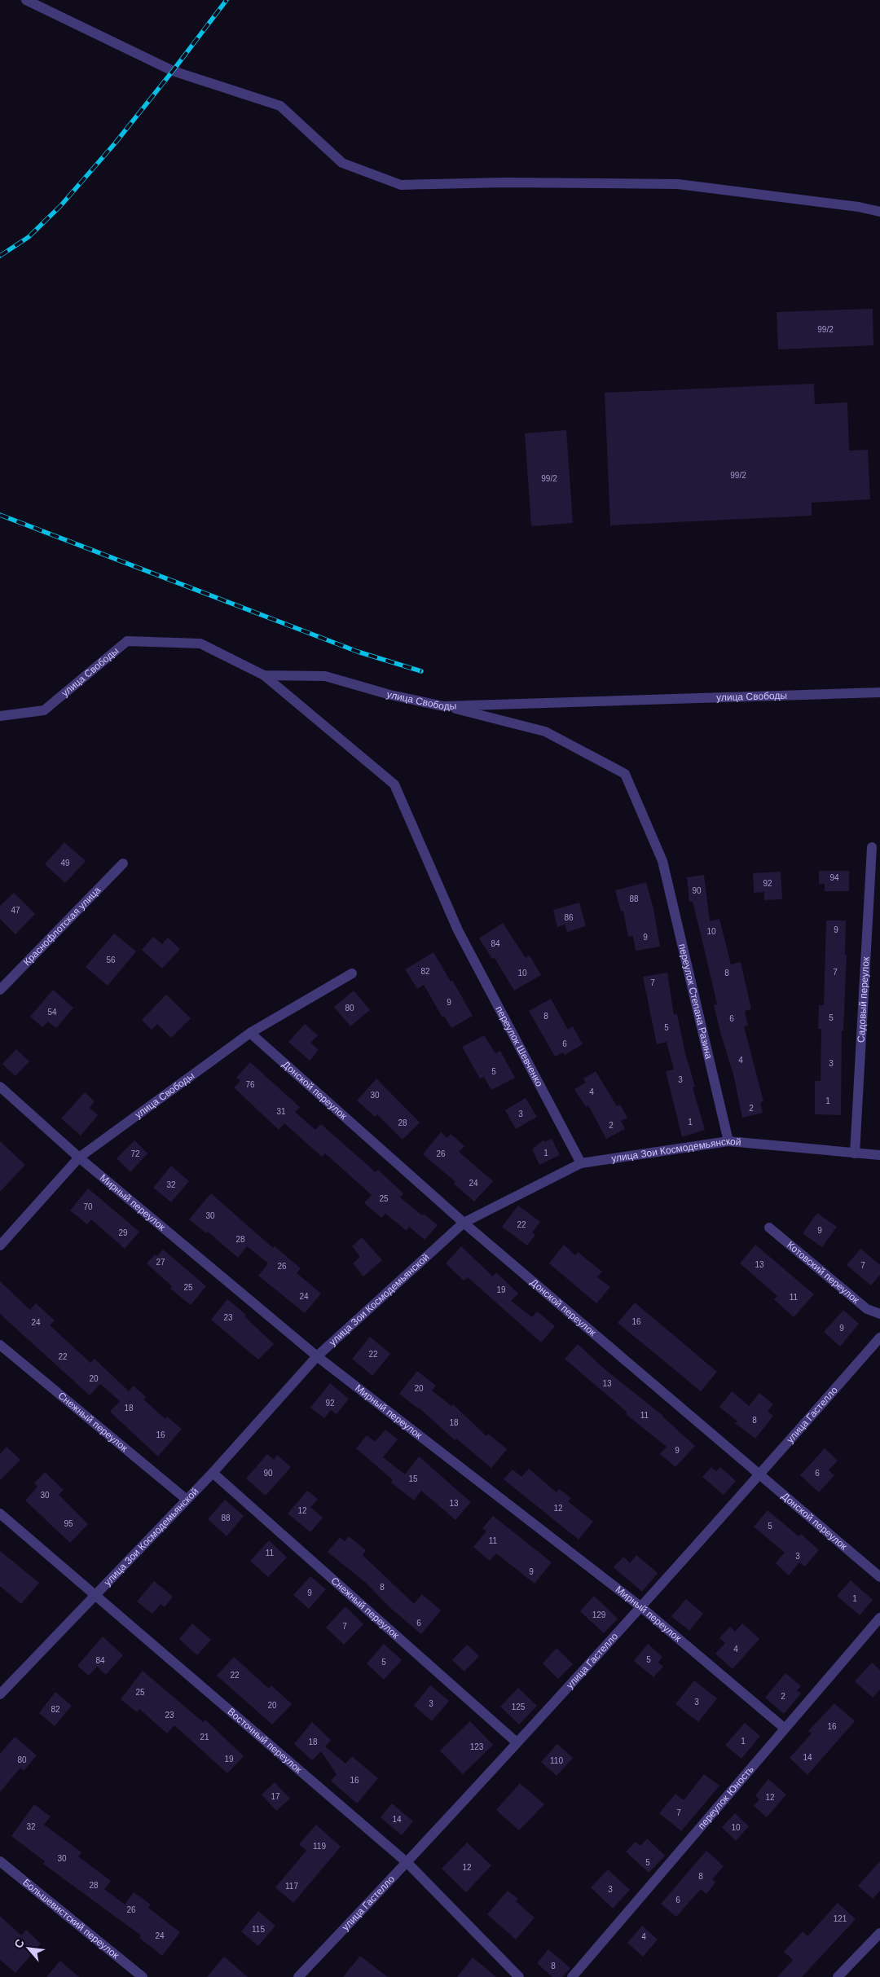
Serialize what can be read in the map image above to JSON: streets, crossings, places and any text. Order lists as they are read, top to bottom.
{
  "streets": {
    "street": [
      "улица Свободы",
      "Краснофлотская улица",
      "Садовый переулок",
      "переулок Степана Разина",
      "переулок Шевченко",
      "Донской переулок",
      "улица Зои Космодемьянской",
      "Мирный переулок",
      "Котовский переулок",
      "улица Гастелло",
      "Снежный переулок",
      "Восточный переулок",
      "переулок Юность",
      "Большевистский переулок"
    ]
  },
  "crossings": [
    ["улица Свободы", "переулок Степана Разина"],
    ["улица Свободы", "переулок Шевченко"],
    ["улица Свободы", "Донской переулок"],
    ["улица Свободы", "Мирный переулок"],
    ["Садовый переулок", "улица Зои Космодемьянской"],
    ["переулок Степана Разина", "улица Зои Космодемьянской"],
    ["переулок Шевченко", "улица Зои Космодемьянской"],
    ["Донской переулок", "улица Зои Космодемьянской"],
    ["Донской переулок", "улица Гастелло"],
    ["улица Зои Космодемьянской", "Мирный переулок"],
    ["улица Зои Космодемьянской", "Снежный переулок"],
    ["улица Зои Космодемьянской", "Восточный переулок"],
    ["Мирный переулок", "улица Гастелло"],
    ["Мирный переулок", "переулок Юность"],
    ["улица Гастелло", "Снежный переулок"],
    ["улица Гастелло", "Восточный переулок"]
  ],
  "house_numbers": [
    "99/2",
    "99/2",
    "99/2",
    "49",
    "94",
    "92",
    "90",
    "88",
    "47",
    "86",
    "9",
    "10",
    "9",
    "84",
    "56",
    "82",
    "7",
    "10",
    "8",
    "7",
    "9",
    "80",
    "54",
    "8",
    "5",
    "6",
    "5",
    "6",
    "4",
    "3",
    "5",
    "3",
    "76",
    "4",
    "30",
    "1",
    "2",
    "31",
    "3",
    "1",
    "28",
    "2",
    "1",
    "72",
    "26",
    "24",
    "32",
    "25",
    "70",
    "30",
    "22",
    "9",
    "29",
    "28",
    "27",
    "13",
    "7",
    "26",
    "25",
    "19",
    "24",
    "11",
    "23",
    "16",
    "24",
    "9",
    "22",
    "22",
    "20",
    "13",
    "20",
    "92",
    "18",
    "11",
    "8",
    "18",
    "16",
    "9",
    "90",
    "6",
    "15",
    "30",
    "13",
    "12",
    "12",
    "88",
    "95",
    "5",
    "11",
    "11",
    "3",
    "9",
    "8",
    "9",
    "1",
    "129",
    "6",
    "7",
    "4",
    "5",
    "84",
    "5",
    "22",
    "25",
    "2",
    "3",
    "3",
    "20",
    "125",
    "82",
    "23",
    "16",
    "21",
    "1",
    "18",
    "123",
    "14",
    "19",
    "80",
    "110",
    "16",
    "17",
    "12",
    "7",
    "14",
    "32",
    "10",
    "119",
    "30",
    "5",
    "12",
    "8",
    "28",
    "117",
    "3",
    "6",
    "26",
    "121",
    "115",
    "24",
    "4",
    "8"
  ],
  "north": "top left"
}
